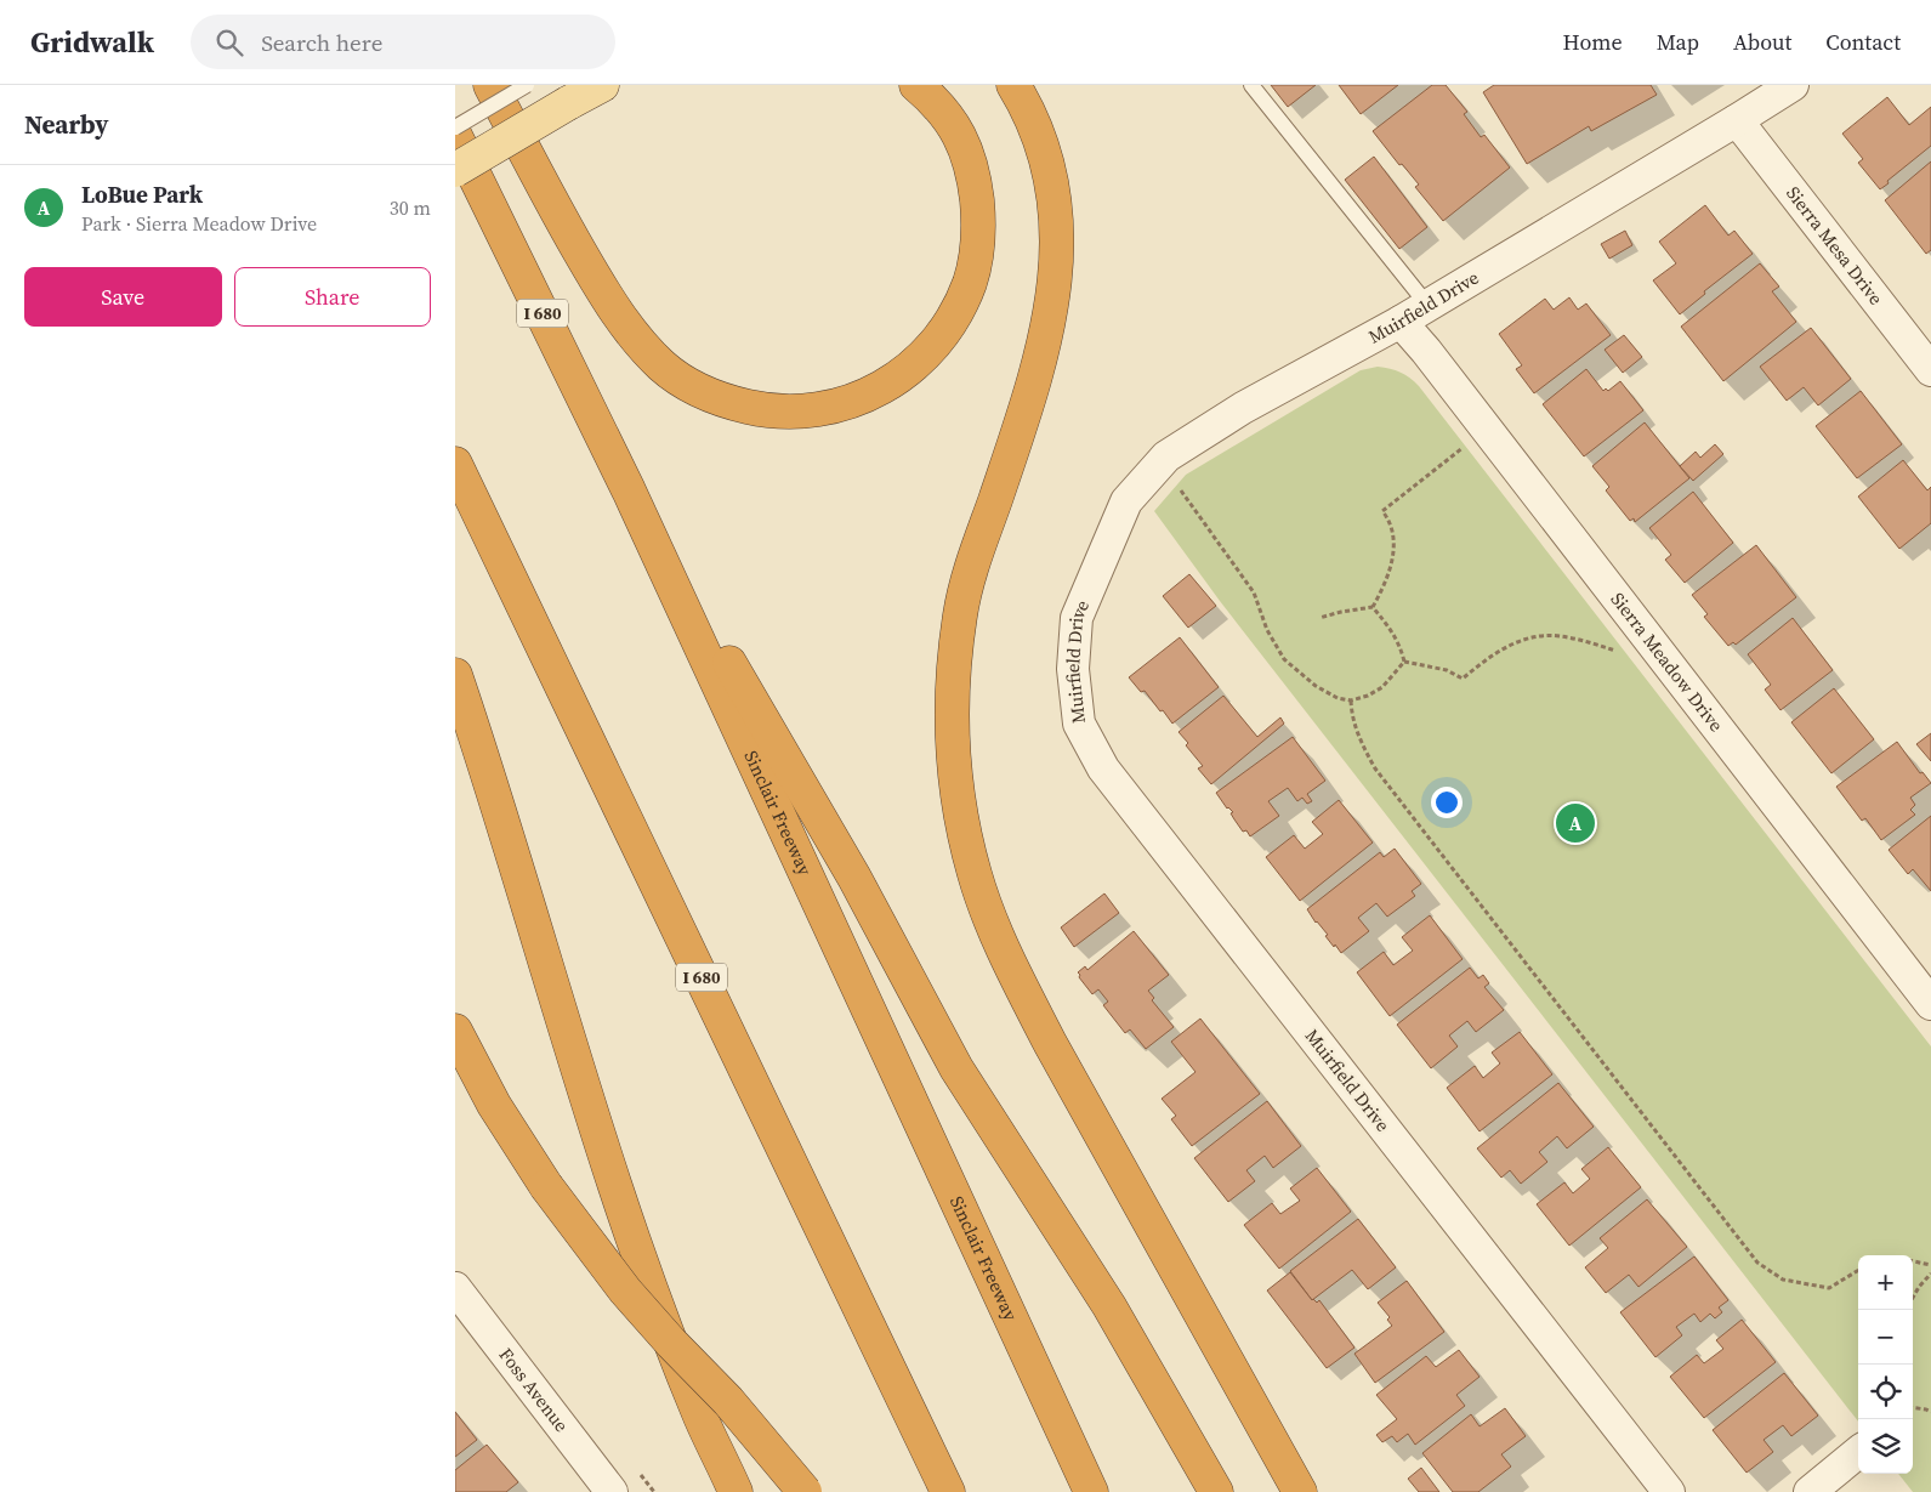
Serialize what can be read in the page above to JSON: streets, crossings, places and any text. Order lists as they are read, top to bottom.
{
  "streets": {
    "highway": ["I 680", "Sinclair Freeway"],
    "street": [
      "Sierra Mesa Drive",
      "Muirfield Drive",
      "Sierra Meadow Drive",
      "Foss Avenue"
    ]
  },
  "crossings": [
    ["Sierra Mesa Drive", "Muirfield Drive"],
    ["Muirfield Drive", "Sierra Meadow Drive"]
  ],
  "page": {
    "header": "Gridwalk",
    "search": "Search here",
    "nav": [
      "Home",
      "Map",
      "About",
      "Contact"
    ],
    "heading": "Nearby",
    "list": [
      {
        "mark": "A",
        "name": "LoBue Park",
        "note": "Park · Sierra Meadow Drive",
        "value": "30 m"
      }
    ],
    "buttons": ["Save", "Share"],
    "pins": "A",
    "map_buttons": ["+", "−"]
  }
}
